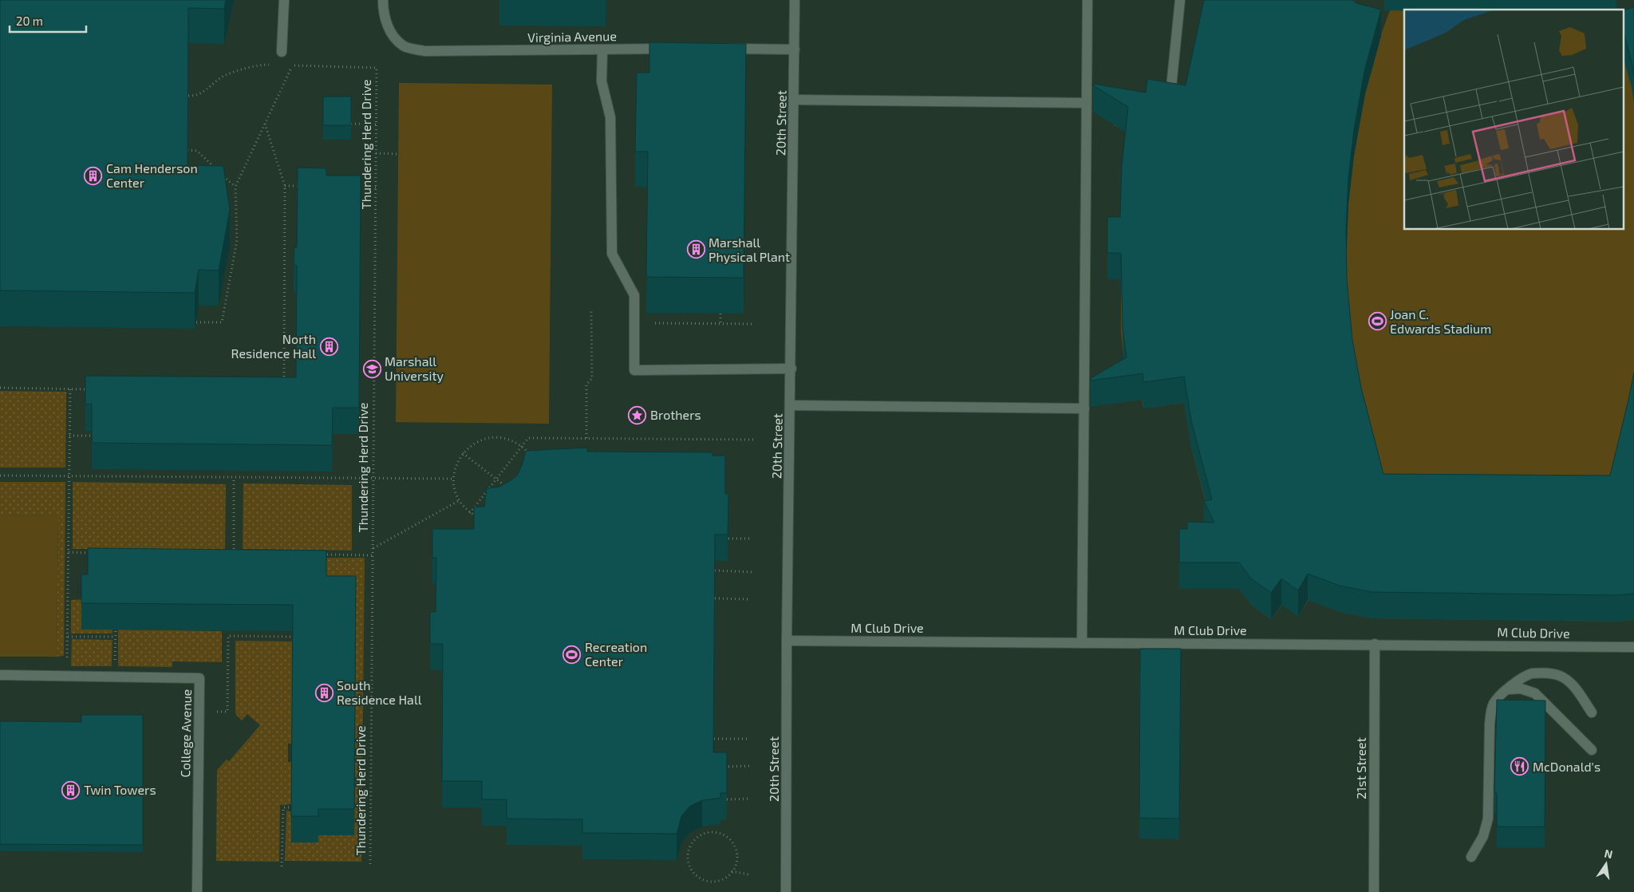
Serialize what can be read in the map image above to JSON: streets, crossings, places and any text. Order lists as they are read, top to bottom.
{
  "streets": {
    "street": [
      "Virginia Avenue",
      "20th Street",
      "M Club Drive",
      "College Avenue",
      "21st Street"
    ],
    "path": ["Thundering Herd Drive"]
  },
  "crossings": [
    ["20th Street", "M Club Drive"],
    ["M Club Drive", "21st Street"]
  ],
  "places": {
    "building": [
      "Cam Henderson Center",
      "Marshall Physical Plant",
      "North Residence Hall",
      "South Residence Hall",
      "Twin Towers"
    ],
    "sports": ["Joan C. Edwards Stadium", "Recreation Center"],
    "school or university": ["Marshall University"],
    "place": ["Brothers"],
    "restaurant": ["McDonald's"]
  },
  "scale_bar": "20 m",
  "north": "top"
}
